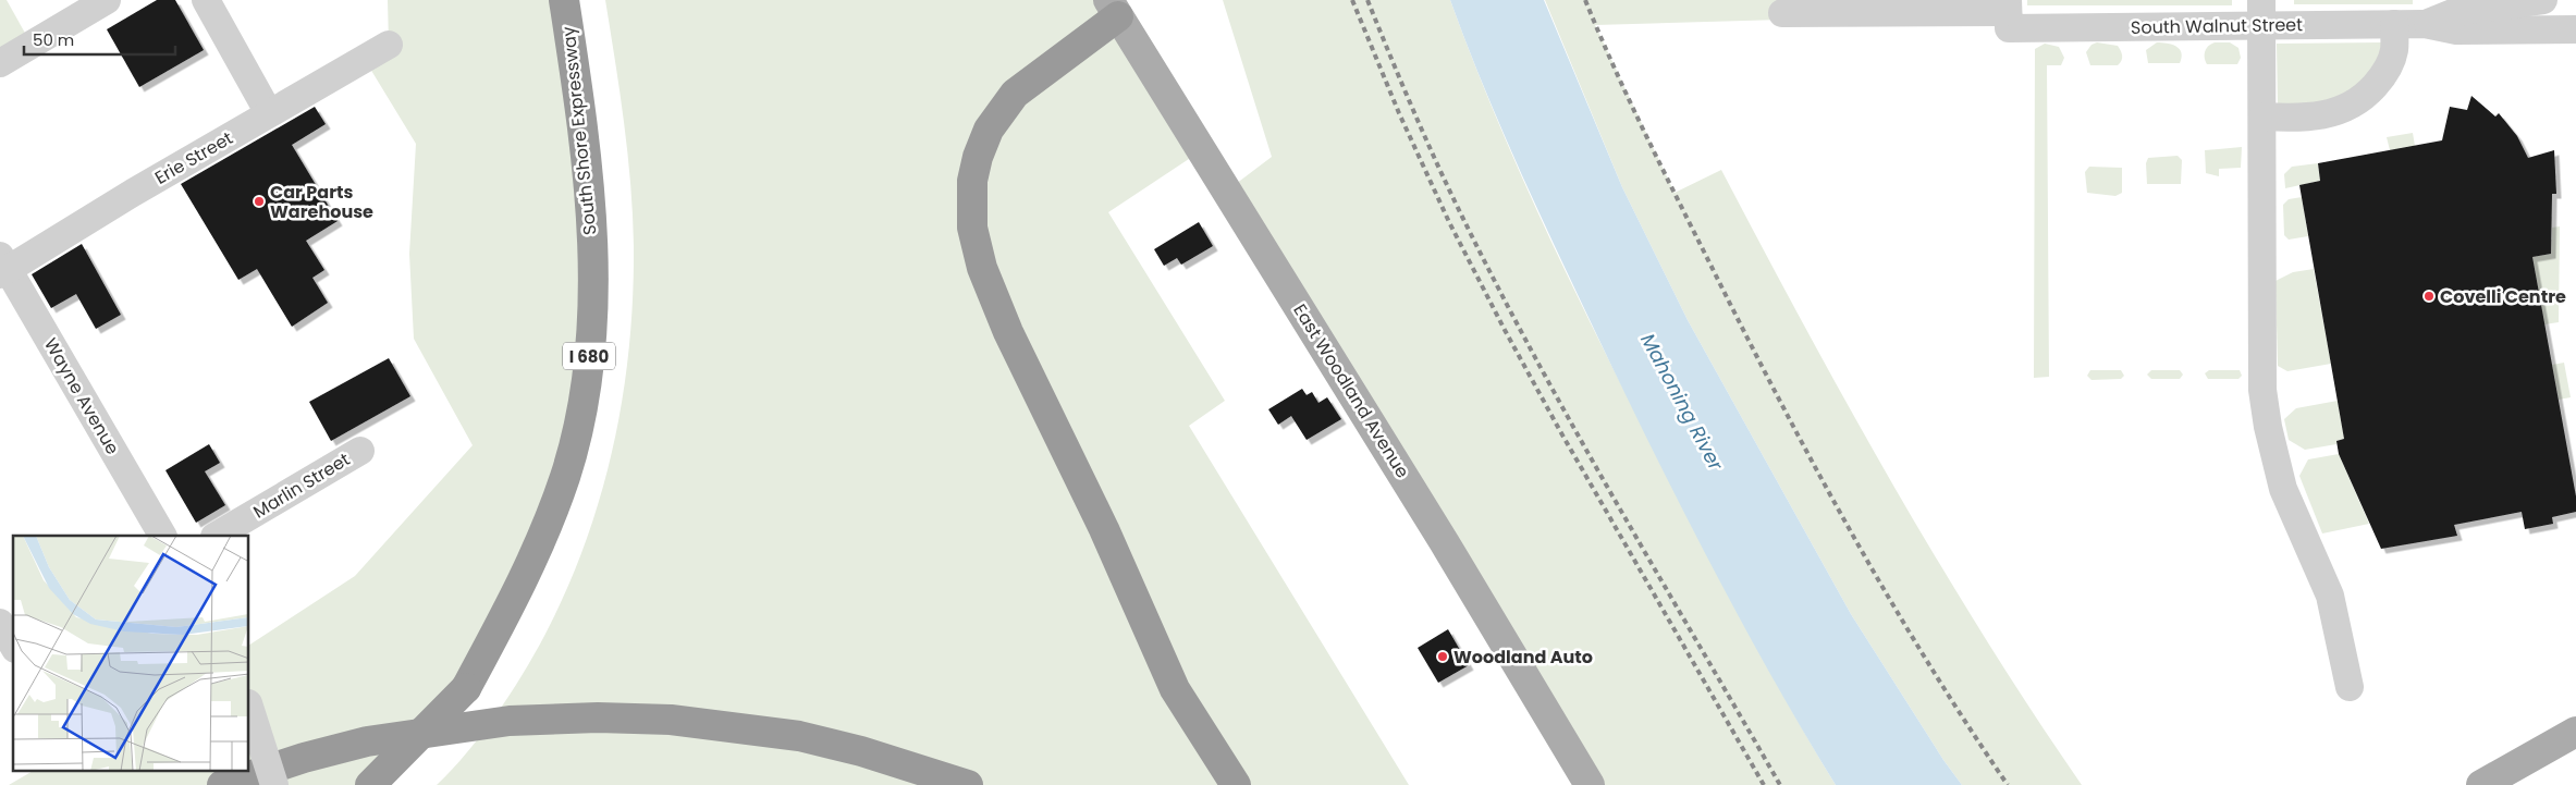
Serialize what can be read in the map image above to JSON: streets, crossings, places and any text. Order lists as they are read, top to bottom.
{
  "streets": {
    "highway": ["South Shore Expressway", "I 680"],
    "main road": ["East Woodland Avenue"],
    "street": [
      "South Walnut Street",
      "Erie Street",
      "Wayne Avenue",
      "Marlin Street"
    ]
  },
  "crossings": [
    ["Erie Street", "Wayne Avenue"]
  ],
  "water": ["Mahoning River"],
  "places": ["Car Parts Warehouse", "Covelli Centre", "Woodland Auto"],
  "scale_bar": "50 m"
}
